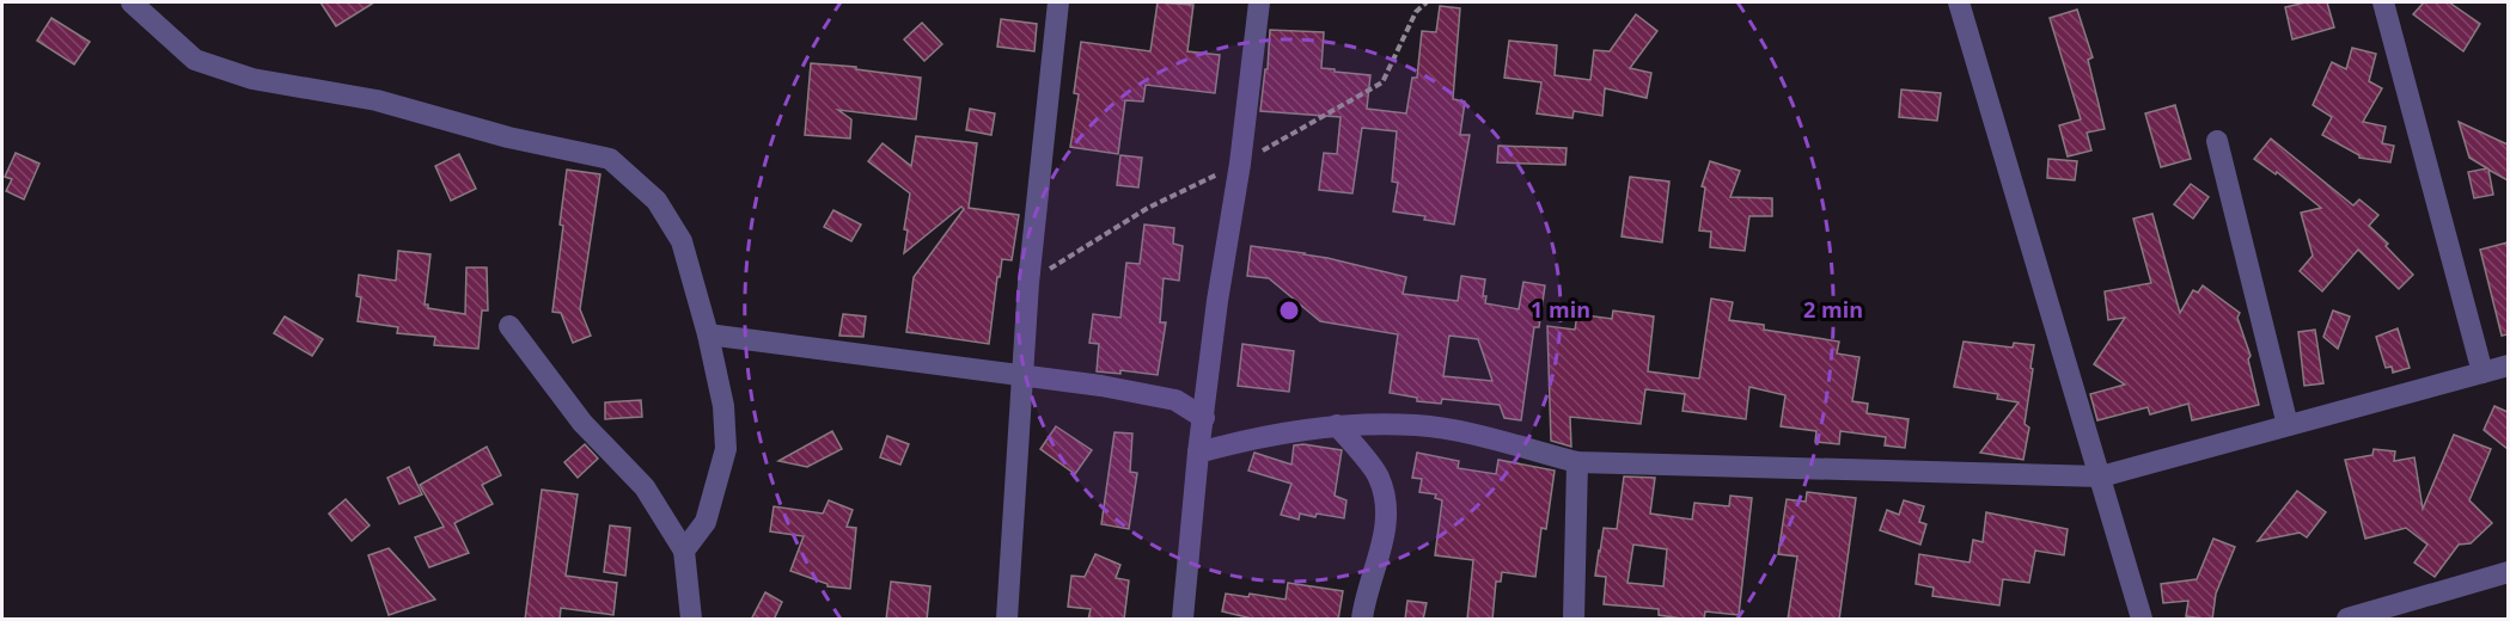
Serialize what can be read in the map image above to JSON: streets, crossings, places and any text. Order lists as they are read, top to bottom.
{
  "rings": ["1 min", "2 min"]
}
